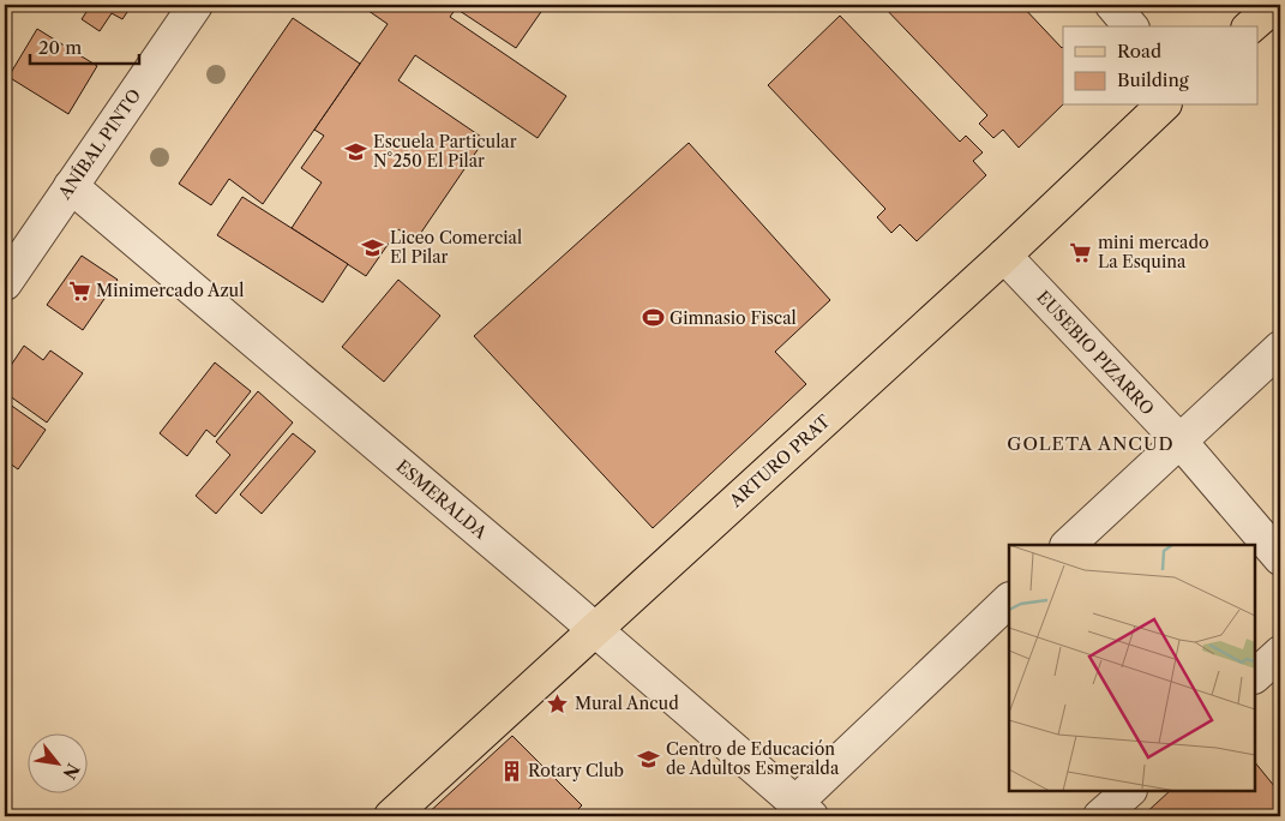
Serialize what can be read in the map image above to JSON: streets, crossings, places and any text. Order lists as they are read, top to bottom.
{
  "streets": {
    "main road": ["ARTURO PRAT"],
    "street": ["ANÍBAL PINTO", "EUSEBIO PIZARRO", "ESMERALDA"]
  },
  "crossings": [
    ["ANÍBAL PINTO", "ESMERALDA"],
    ["EUSEBIO PIZARRO", "ARTURO PRAT"],
    ["ARTURO PRAT", "ESMERALDA"]
  ],
  "districts": ["GOLETA ANCUD"],
  "places": {
    "school or university": ["Escuela Particular N°250 El Pilar", "Liceo Comercial El Pilar", "Centro de Educación de Adultos Esmeralda"],
    "supermarket": ["mini mercado La Esquina", "Minimercado Azul"],
    "sports": ["Gimnasio Fiscal"],
    "place": ["Mural Ancud"],
    "building": ["Rotary Club"]
  },
  "legend": ["Road", "Building"],
  "scale_bar": "20 m",
  "north": "bottom right"
}
